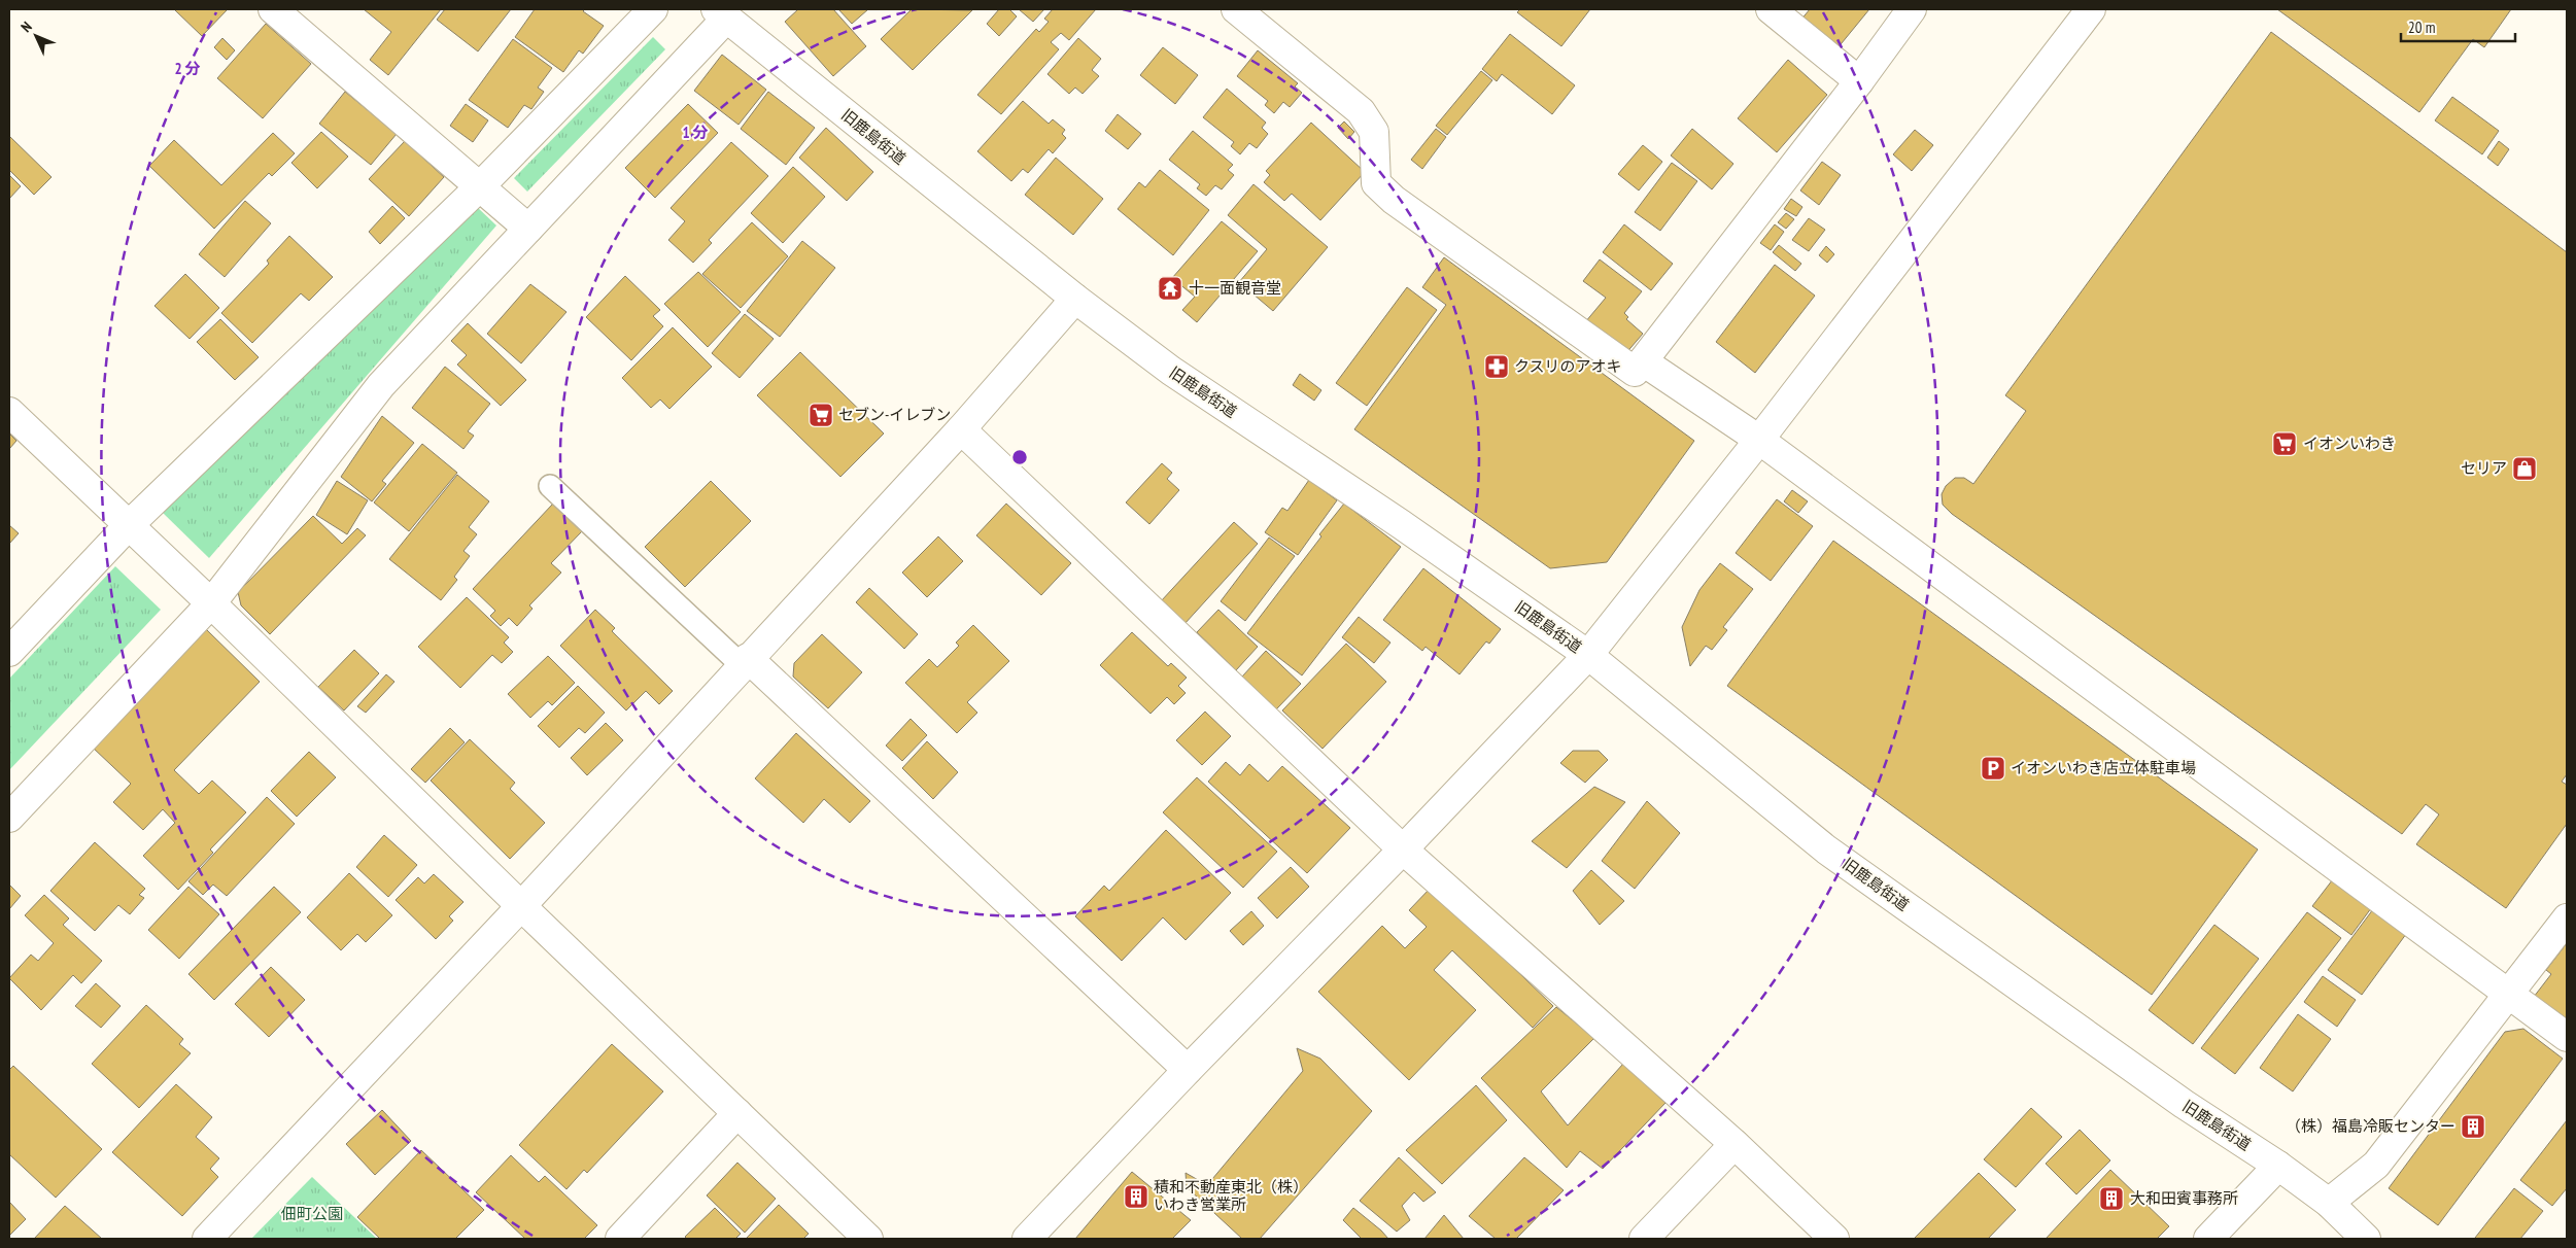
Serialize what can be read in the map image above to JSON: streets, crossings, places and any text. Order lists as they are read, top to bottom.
{
  "streets": {
    "street": ["旧鹿島街道"]
  },
  "parks": ["佃町公園"],
  "places": {
    "temple": ["十一面観音堂"],
    "pharmacy": ["クスリのアオキ"],
    "supermarket": ["セブン-イレブン", "イオンいわき"],
    "shop": ["セリア"],
    "parking": ["イオンいわき店立体駐車場"],
    "building": ["（株）福島冷販センター", "積和不動産東北（株） いわき営業所", "大和田賓事務所"]
  },
  "scale_bar": "20 m",
  "north": "top left",
  "rings": ["2 分", "1 分"]
}
